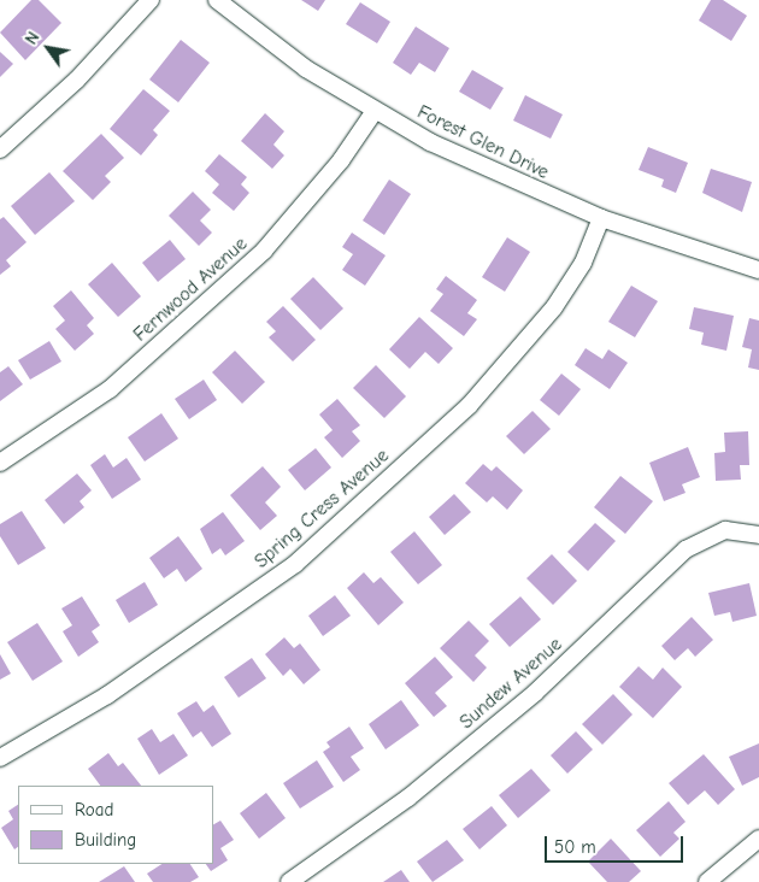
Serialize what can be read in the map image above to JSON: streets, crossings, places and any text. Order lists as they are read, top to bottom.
{
  "streets": {
    "street": [
      "Forest Glen Drive",
      "Fernwood Avenue",
      "Spring Cress Avenue",
      "Sundew Avenue"
    ]
  },
  "crossings": [
    ["Forest Glen Drive", "Fernwood Avenue"],
    ["Forest Glen Drive", "Spring Cress Avenue"]
  ],
  "legend": ["Road", "Building"],
  "scale_bar": "50 m",
  "north": "top left"
}
